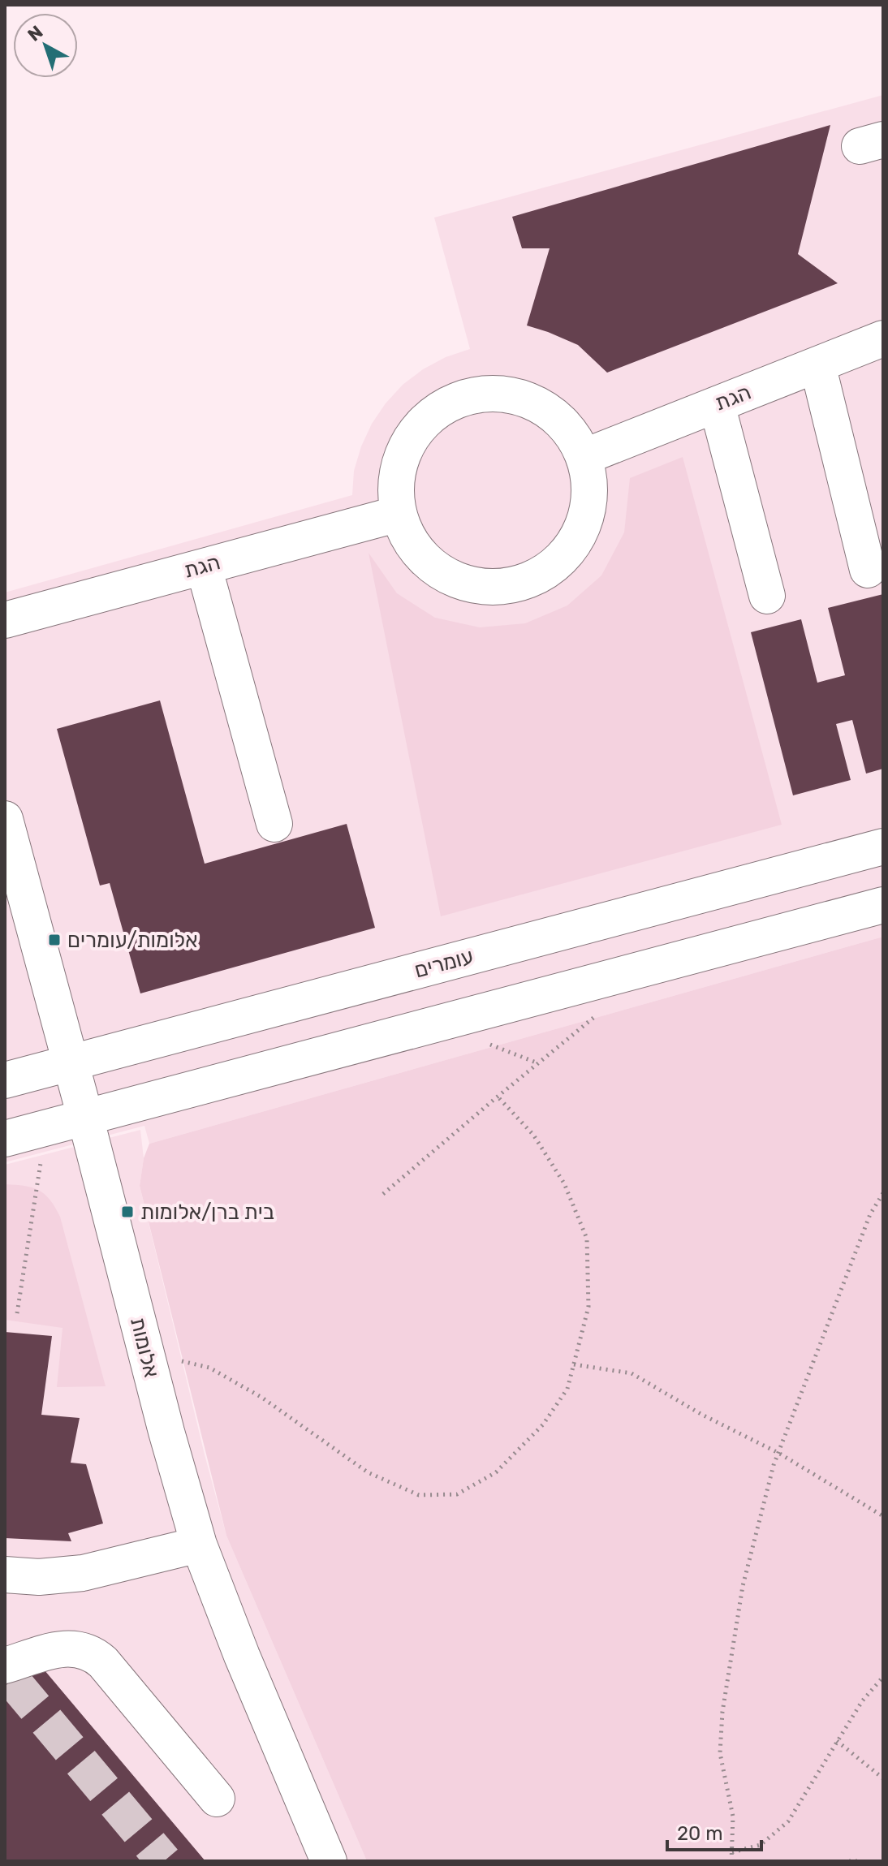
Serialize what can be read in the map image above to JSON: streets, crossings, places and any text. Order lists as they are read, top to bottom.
{
  "streets": {
    "street": ["הגת", "עומרים", "אלומות"]
  },
  "crossings": [
    ["עומרים", "אלומות"]
  ],
  "places": {
    "transit": ["אלומות/עומרים", "בית ברן/אלומות"]
  },
  "scale_bar": "20 m",
  "north": "top left"
}
